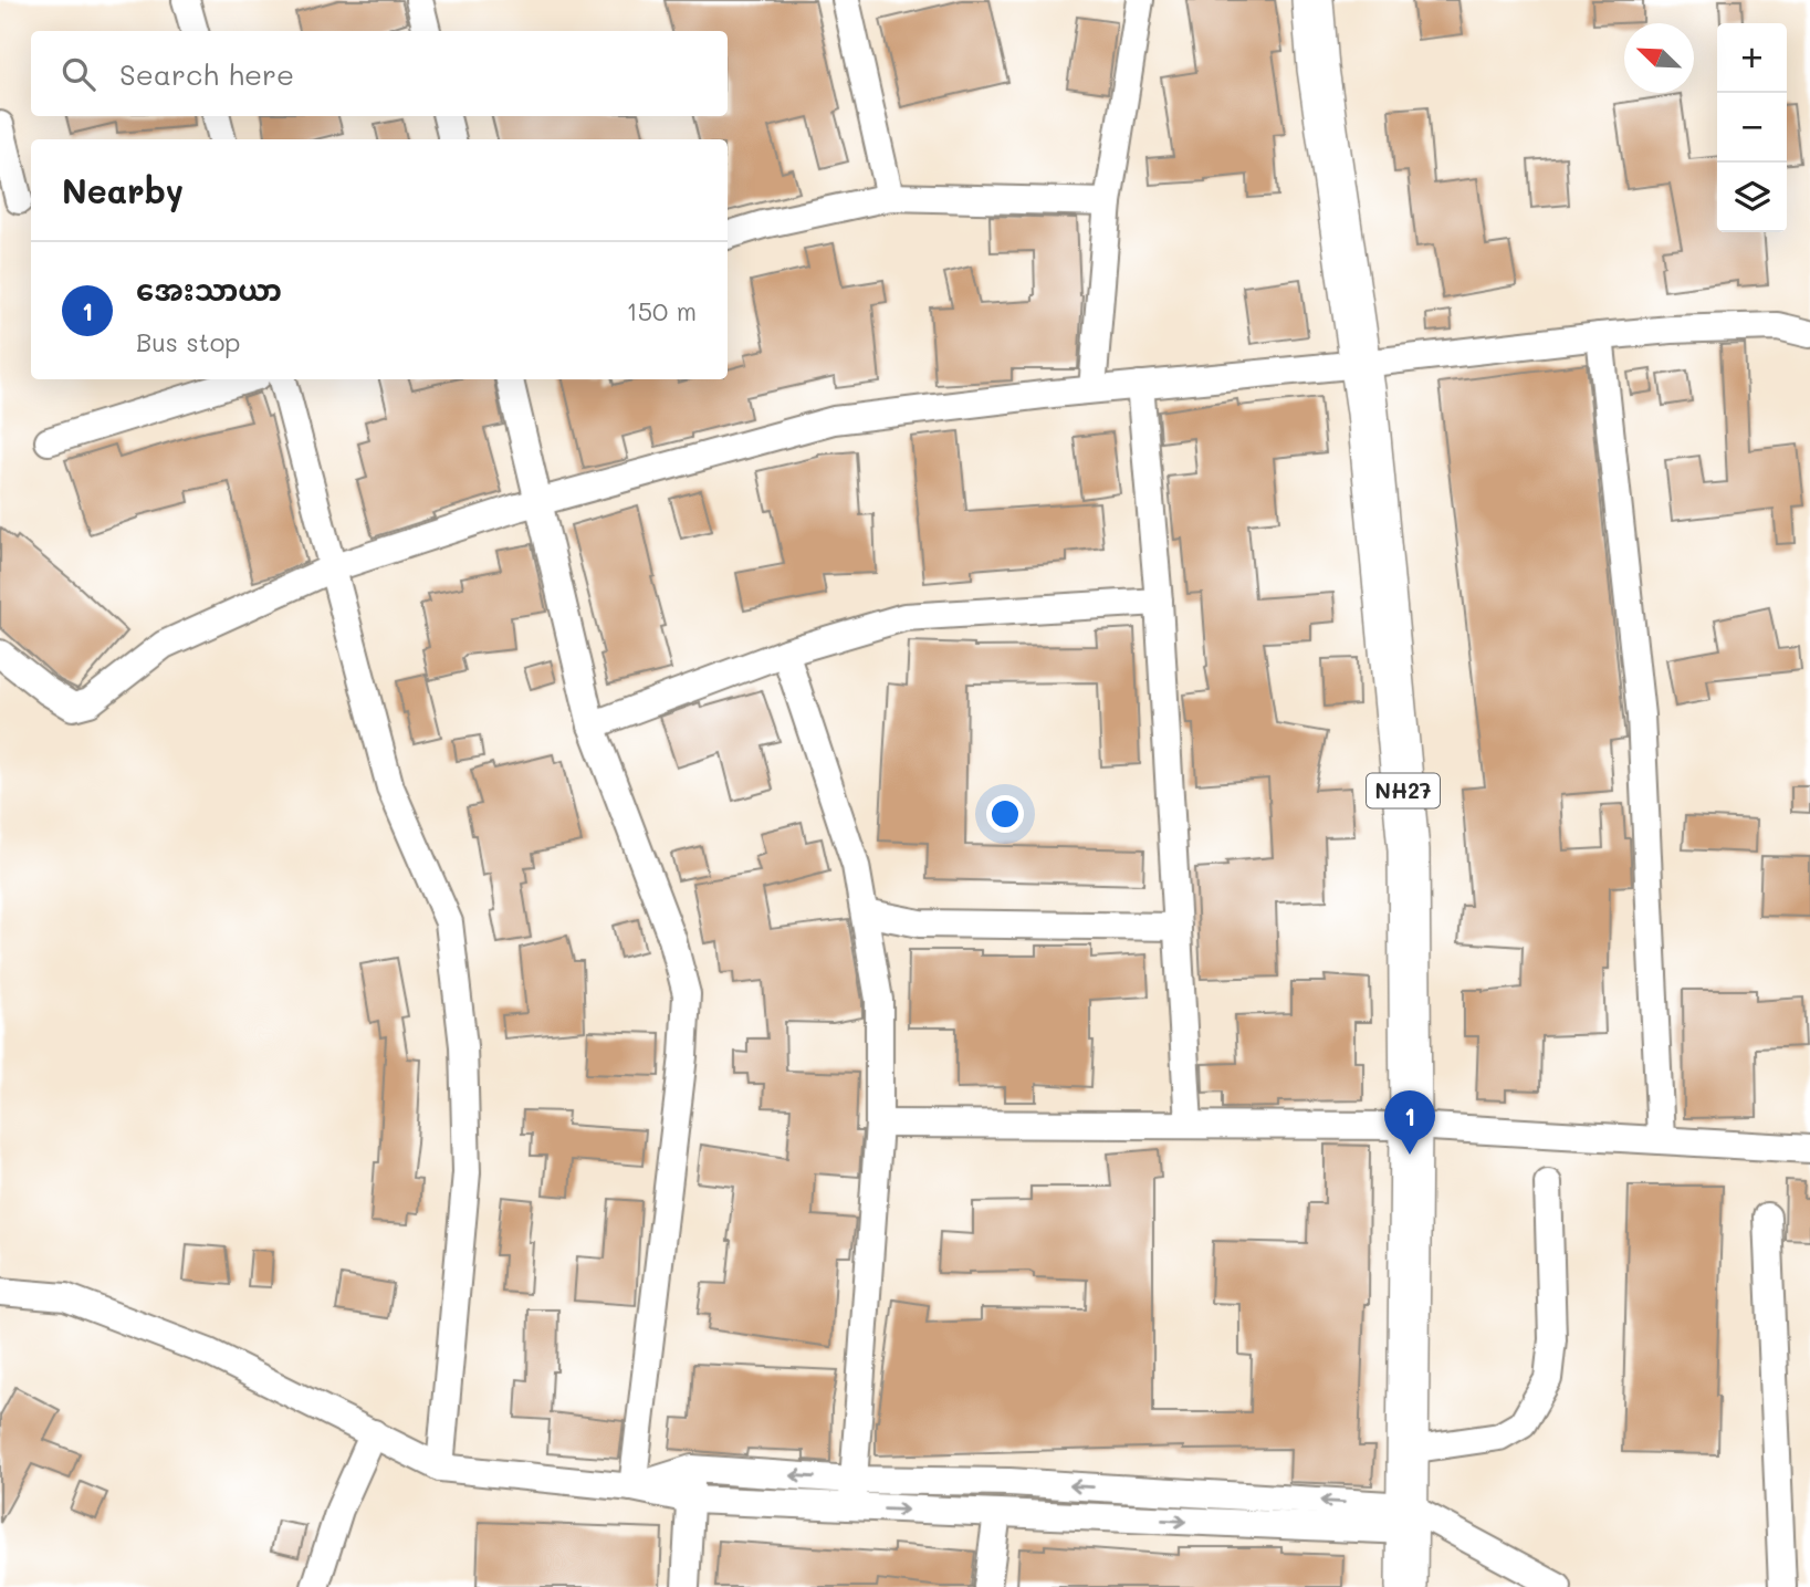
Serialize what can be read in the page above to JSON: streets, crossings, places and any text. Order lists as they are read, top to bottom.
{
  "streets": {
    "highway": ["NH27"]
  },
  "north": "top left",
  "page": {
    "map_buttons": ["+", "−"],
    "search": "Search here",
    "heading": "Nearby",
    "list": [
      {
        "mark": "1",
        "name": "အေးသာယာ",
        "note": "Bus stop",
        "value": "150 m"
      }
    ],
    "pins": "1"
  }
}
